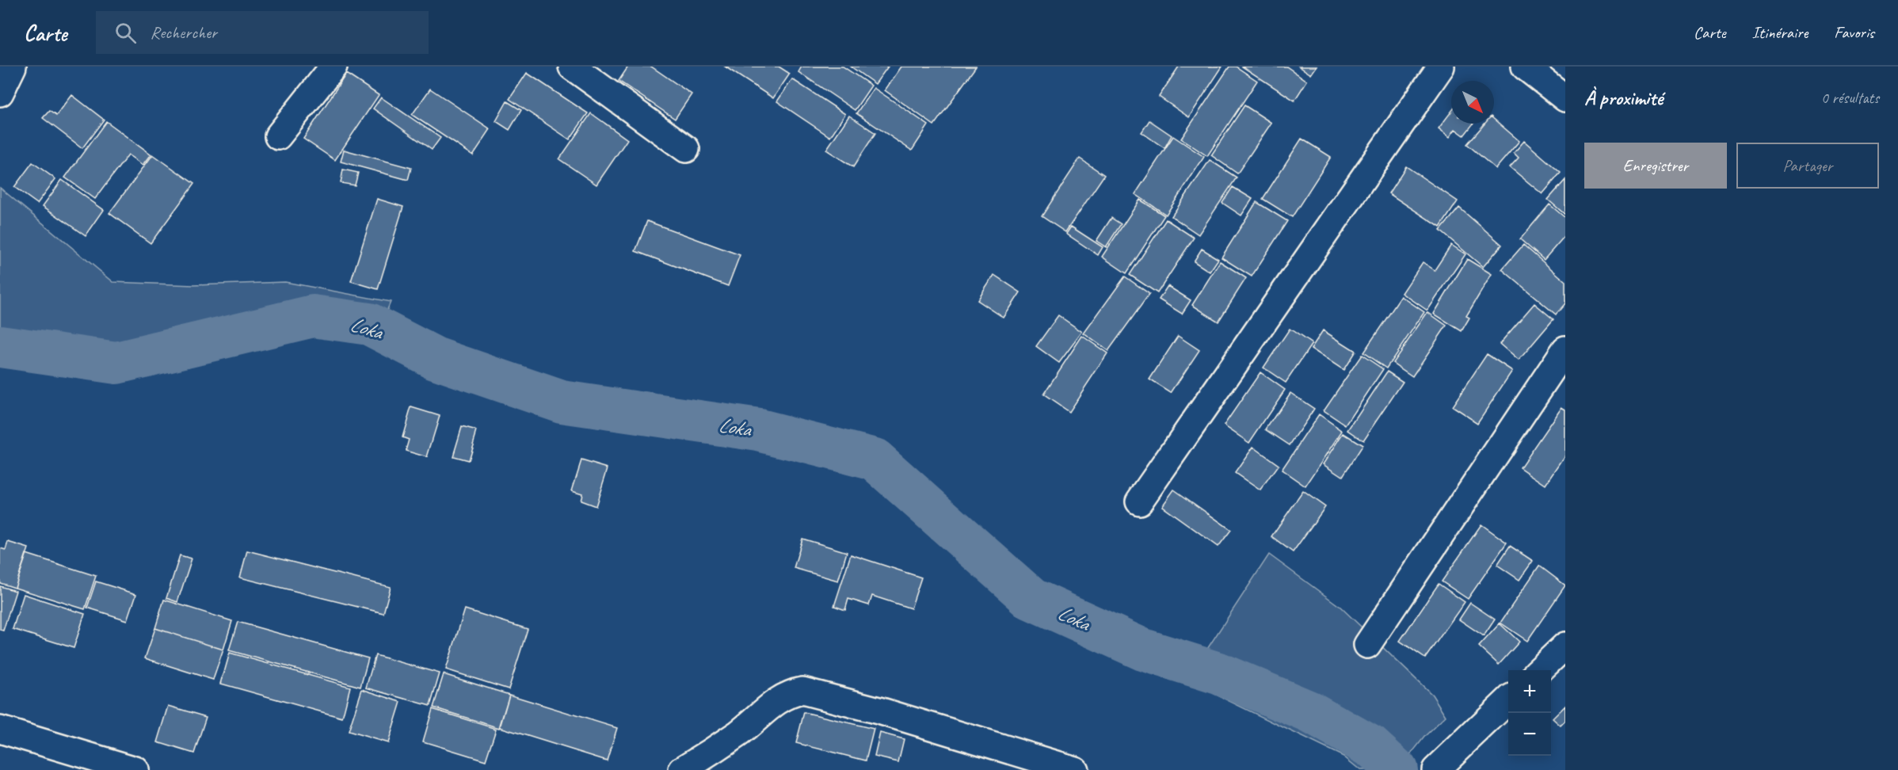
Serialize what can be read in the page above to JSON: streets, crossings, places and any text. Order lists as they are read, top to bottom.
{
  "water": ["Loka"],
  "north": "bottom right",
  "page": {
    "header": "Carte",
    "search": "Rechercher",
    "nav": ["Carte", "Itinéraire", "Favoris"],
    "heading": ["À proximité", "0 résultats"],
    "buttons": ["Enregistrer", "Partager"],
    "map_buttons": ["+", "−"]
  }
}
